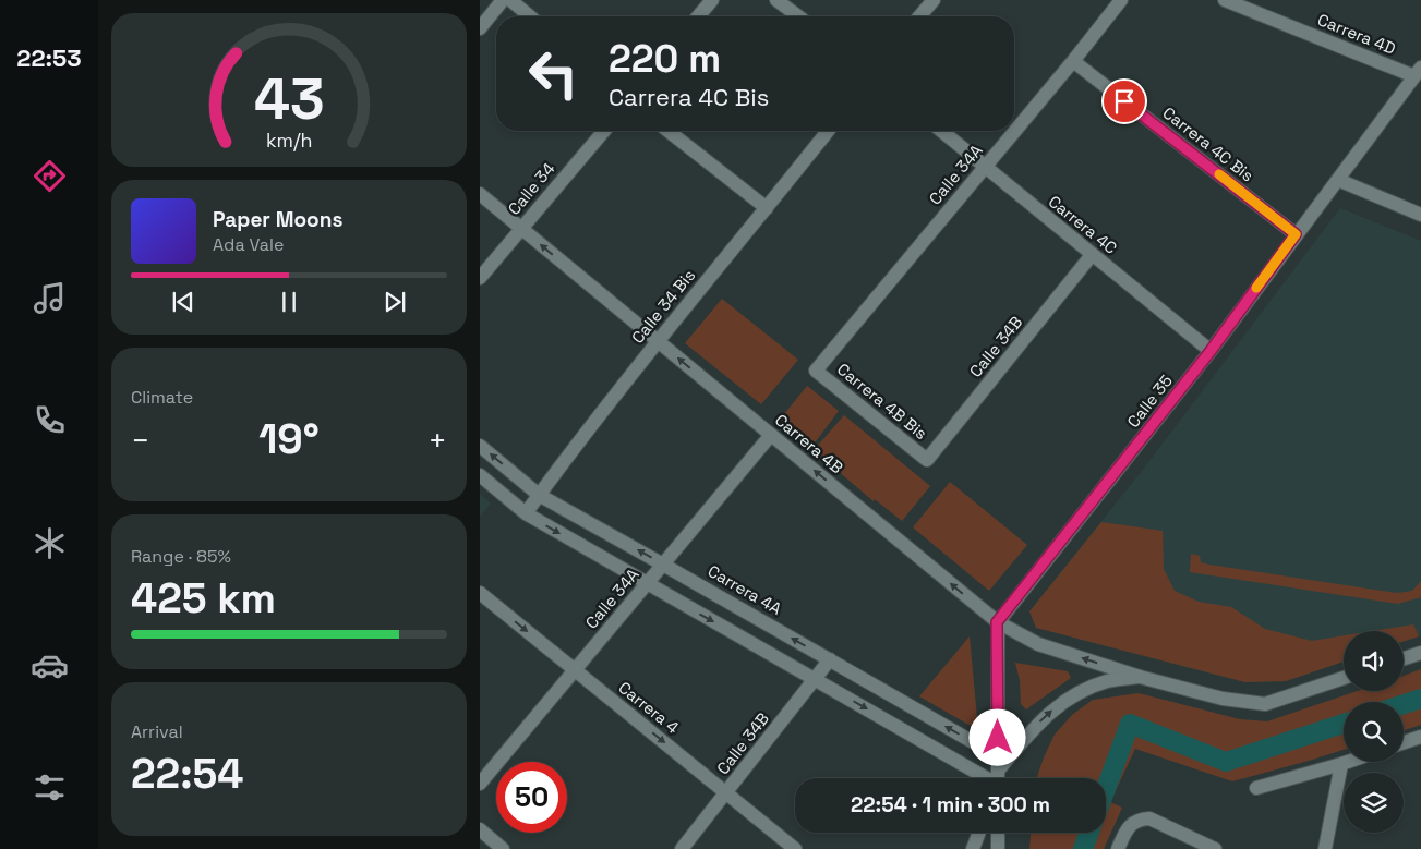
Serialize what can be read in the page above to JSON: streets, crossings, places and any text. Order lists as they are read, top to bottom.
{
  "streets": {
    "street": [
      "Carrera 4D",
      "Carrera 4C Bis",
      "Calle 34A",
      "Calle 34",
      "Carrera 4C",
      "Calle 34 Bis",
      "Calle 34B",
      "Carrera 4B Bis",
      "Calle 35",
      "Carrera 4B",
      "Carrera 4A",
      "Carrera 4"
    ]
  },
  "crossings": [
    ["Carrera 4D", "Calle 35"],
    ["Carrera 4C Bis", "Calle 34A"],
    ["Carrera 4C Bis", "Calle 35"],
    ["Calle 34A", "Carrera 4C"],
    ["Calle 34A", "Carrera 4B Bis"],
    ["Calle 34A", "Carrera 4B"],
    ["Calle 34A", "Carrera 4A"],
    ["Calle 34A", "Carrera 4"],
    ["Calle 34", "Carrera 4B"],
    ["Carrera 4C", "Calle 34B"],
    ["Carrera 4C", "Calle 35"],
    ["Calle 34 Bis", "Carrera 4B"],
    ["Calle 34 Bis", "Carrera 4A"],
    ["Calle 34B", "Carrera 4B Bis"],
    ["Calle 34B", "Carrera 4A"],
    ["Calle 34B", "Carrera 4"],
    ["Calle 35", "Carrera 4B"]
  ],
  "one_way": ["Carrera 4B"],
  "page": {
    "tabs": "22:53",
    "turn": ["220 m", "Carrera 4C Bis"],
    "song": ["Paper Moons", "Ada Vale"],
    "tile": [
      "Climate",
      ["Range · 85%", "425 km"],
      ["Arrival", "22:54"]
    ],
    "heat": ["−", "19°", "+"],
    "limit": "50",
    "trip": "22:54 · 1 min · 300 m",
    "gauge": ["43", "km/h"]
  }
}
